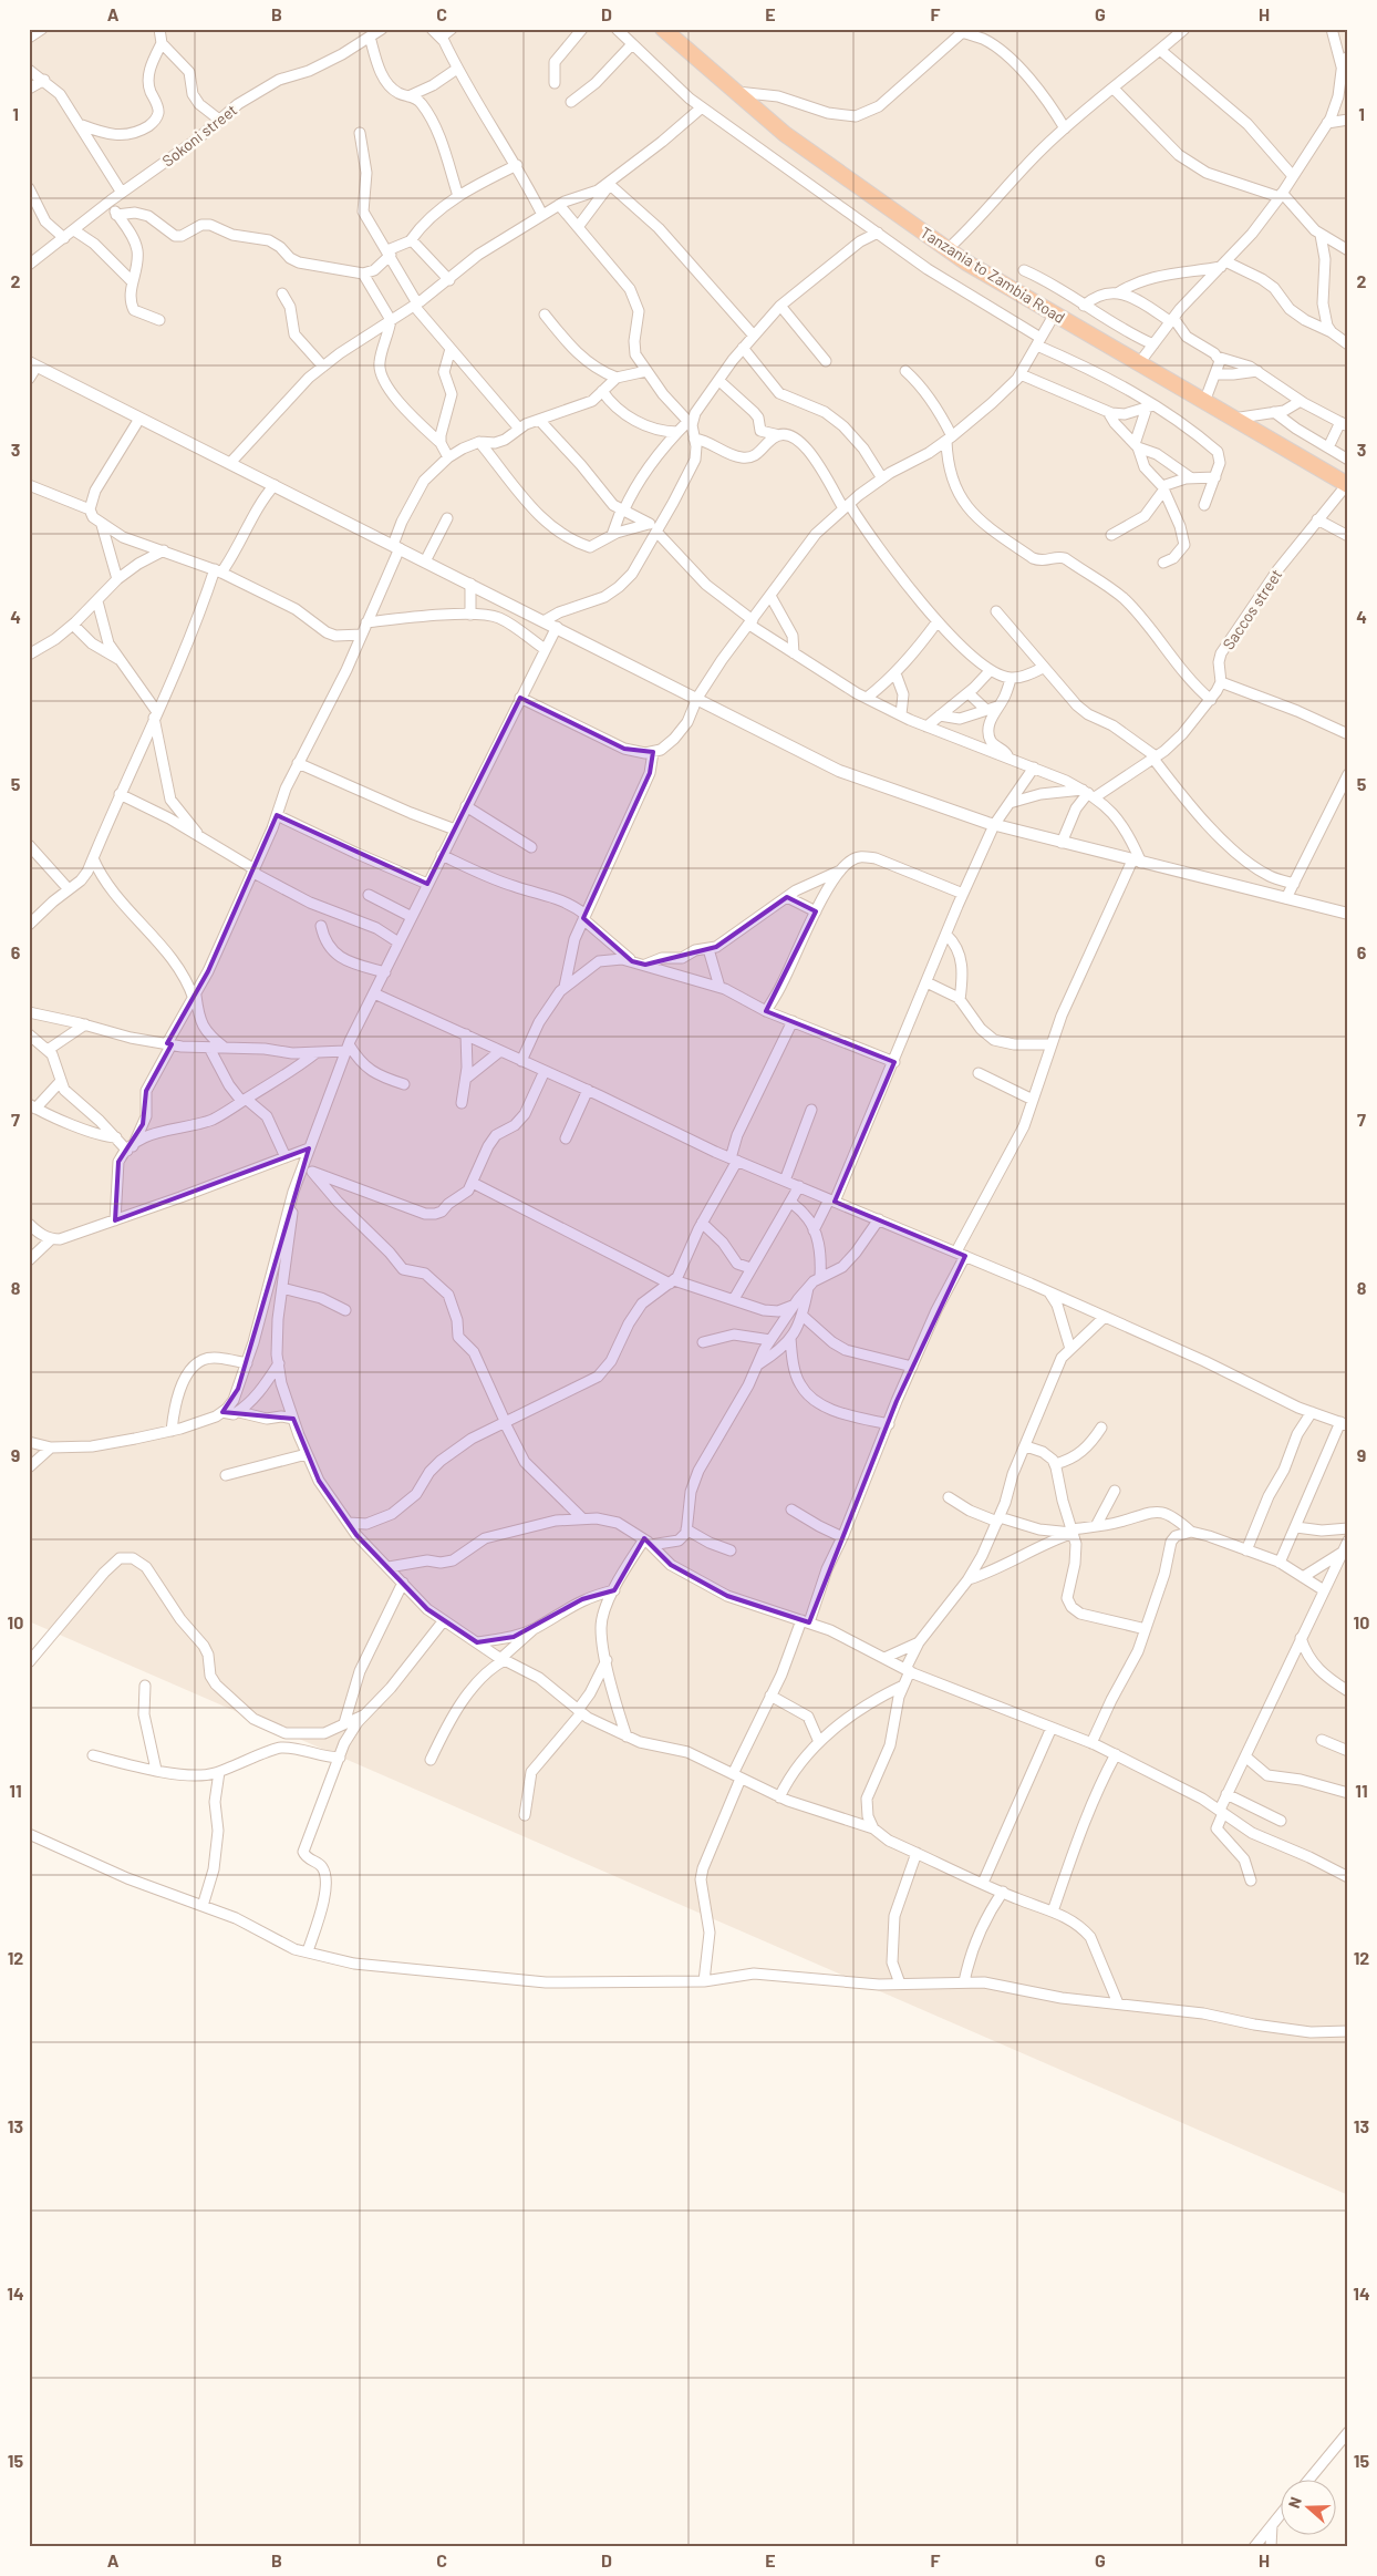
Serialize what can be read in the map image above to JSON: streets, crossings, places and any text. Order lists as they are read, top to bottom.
{
  "streets": {
    "highway": ["Tanzania to Zambia Road"],
    "street": ["Sokoni street", "Saccos street"]
  },
  "crossings": [
    ["Tanzania to Zambia Road", "Saccos street"]
  ],
  "north": "left",
  "grid": {
    "columns": [
      "A",
      "B",
      "C",
      "D",
      "E",
      "F",
      "G",
      "H"
    ],
    "rows": [
      "1",
      "2",
      "3",
      "4",
      "5",
      "6",
      "7",
      "8",
      "9",
      "10",
      "11",
      "12",
      "13",
      "14",
      "15"
    ]
  }
}
